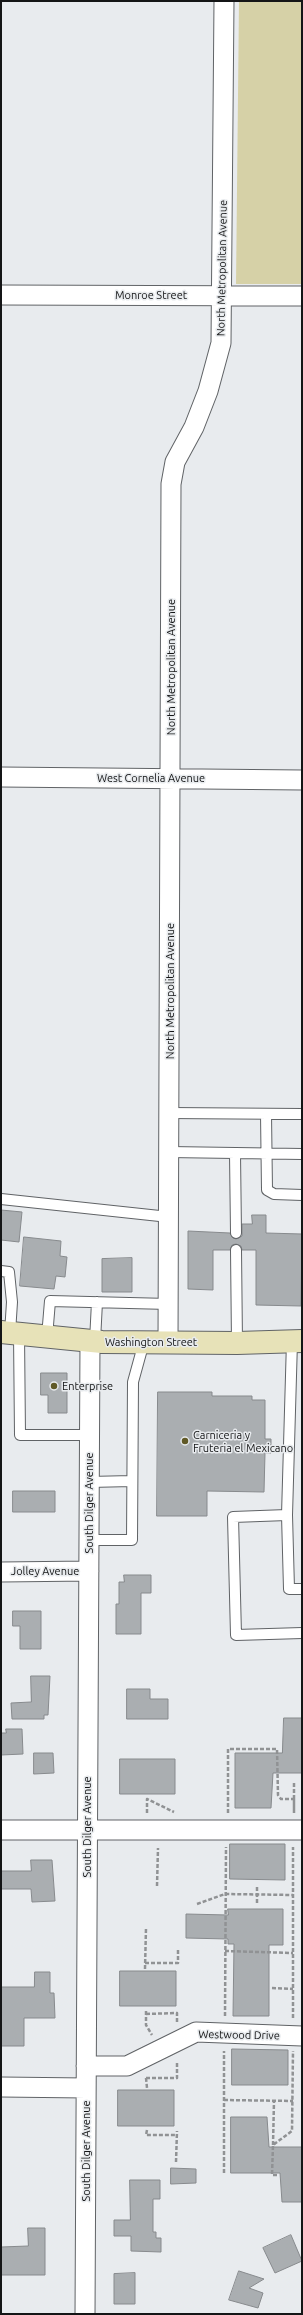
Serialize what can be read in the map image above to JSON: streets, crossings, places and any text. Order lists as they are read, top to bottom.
{
  "streets": {
    "main road": ["Washington Street"],
    "street": [
      "North Metropolitan Avenue",
      "Monroe Street",
      "West Cornelia Avenue",
      "South Dilger Avenue",
      "Jolley Avenue",
      "Westwood Drive"
    ]
  },
  "crossings": [
    ["North Metropolitan Avenue", "Monroe Street"],
    ["North Metropolitan Avenue", "West Cornelia Avenue"],
    ["North Metropolitan Avenue", "Washington Street"],
    ["Washington Street", "South Dilger Avenue"],
    ["South Dilger Avenue", "Jolley Avenue"],
    ["South Dilger Avenue", "Westwood Drive"]
  ],
  "places": ["Enterprise", "Carniceria y Fruteria el Mexicano"]
}
